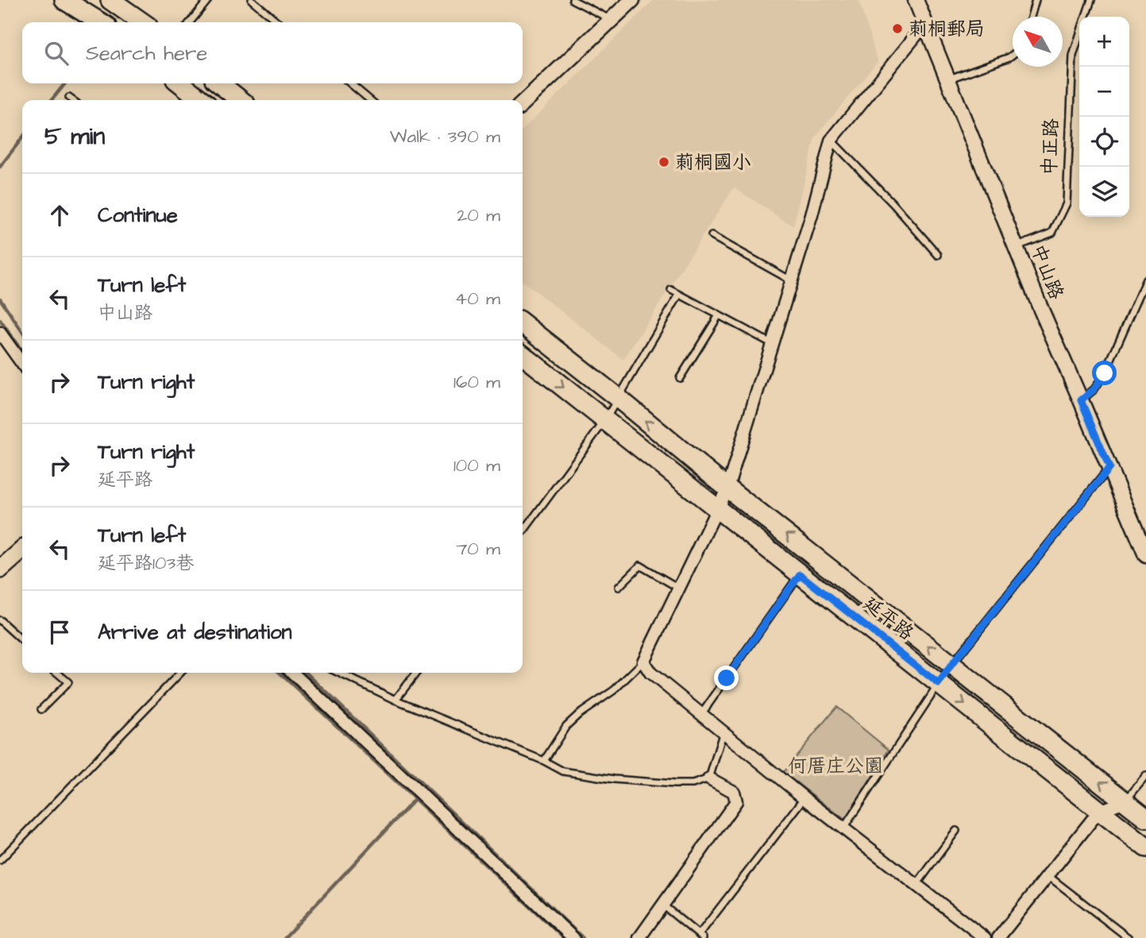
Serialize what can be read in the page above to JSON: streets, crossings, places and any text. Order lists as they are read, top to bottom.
{
  "streets": {
    "main road": ["延平路"],
    "street": ["中山路"],
    "lane": ["中正路"]
  },
  "crossings": [
    ["中正路", "中山路"]
  ],
  "parks": ["何厝庄公園"],
  "places": ["莿桐郵局", "莿桐國小"],
  "north": "top left",
  "page": {
    "map_buttons": ["+", "−"],
    "search": "Search here",
    "heading": ["5 min", "Walk · 390 m"],
    "list": [
      ["Continue", "20 m"],
      ["Turn left", "中山路", "40 m"],
      ["Turn right", "160 m"],
      ["Turn right", "延平路", "100 m"],
      ["Turn left", "延平路103巷", "70 m"],
      "Arrive at destination"
    ]
  }
}
